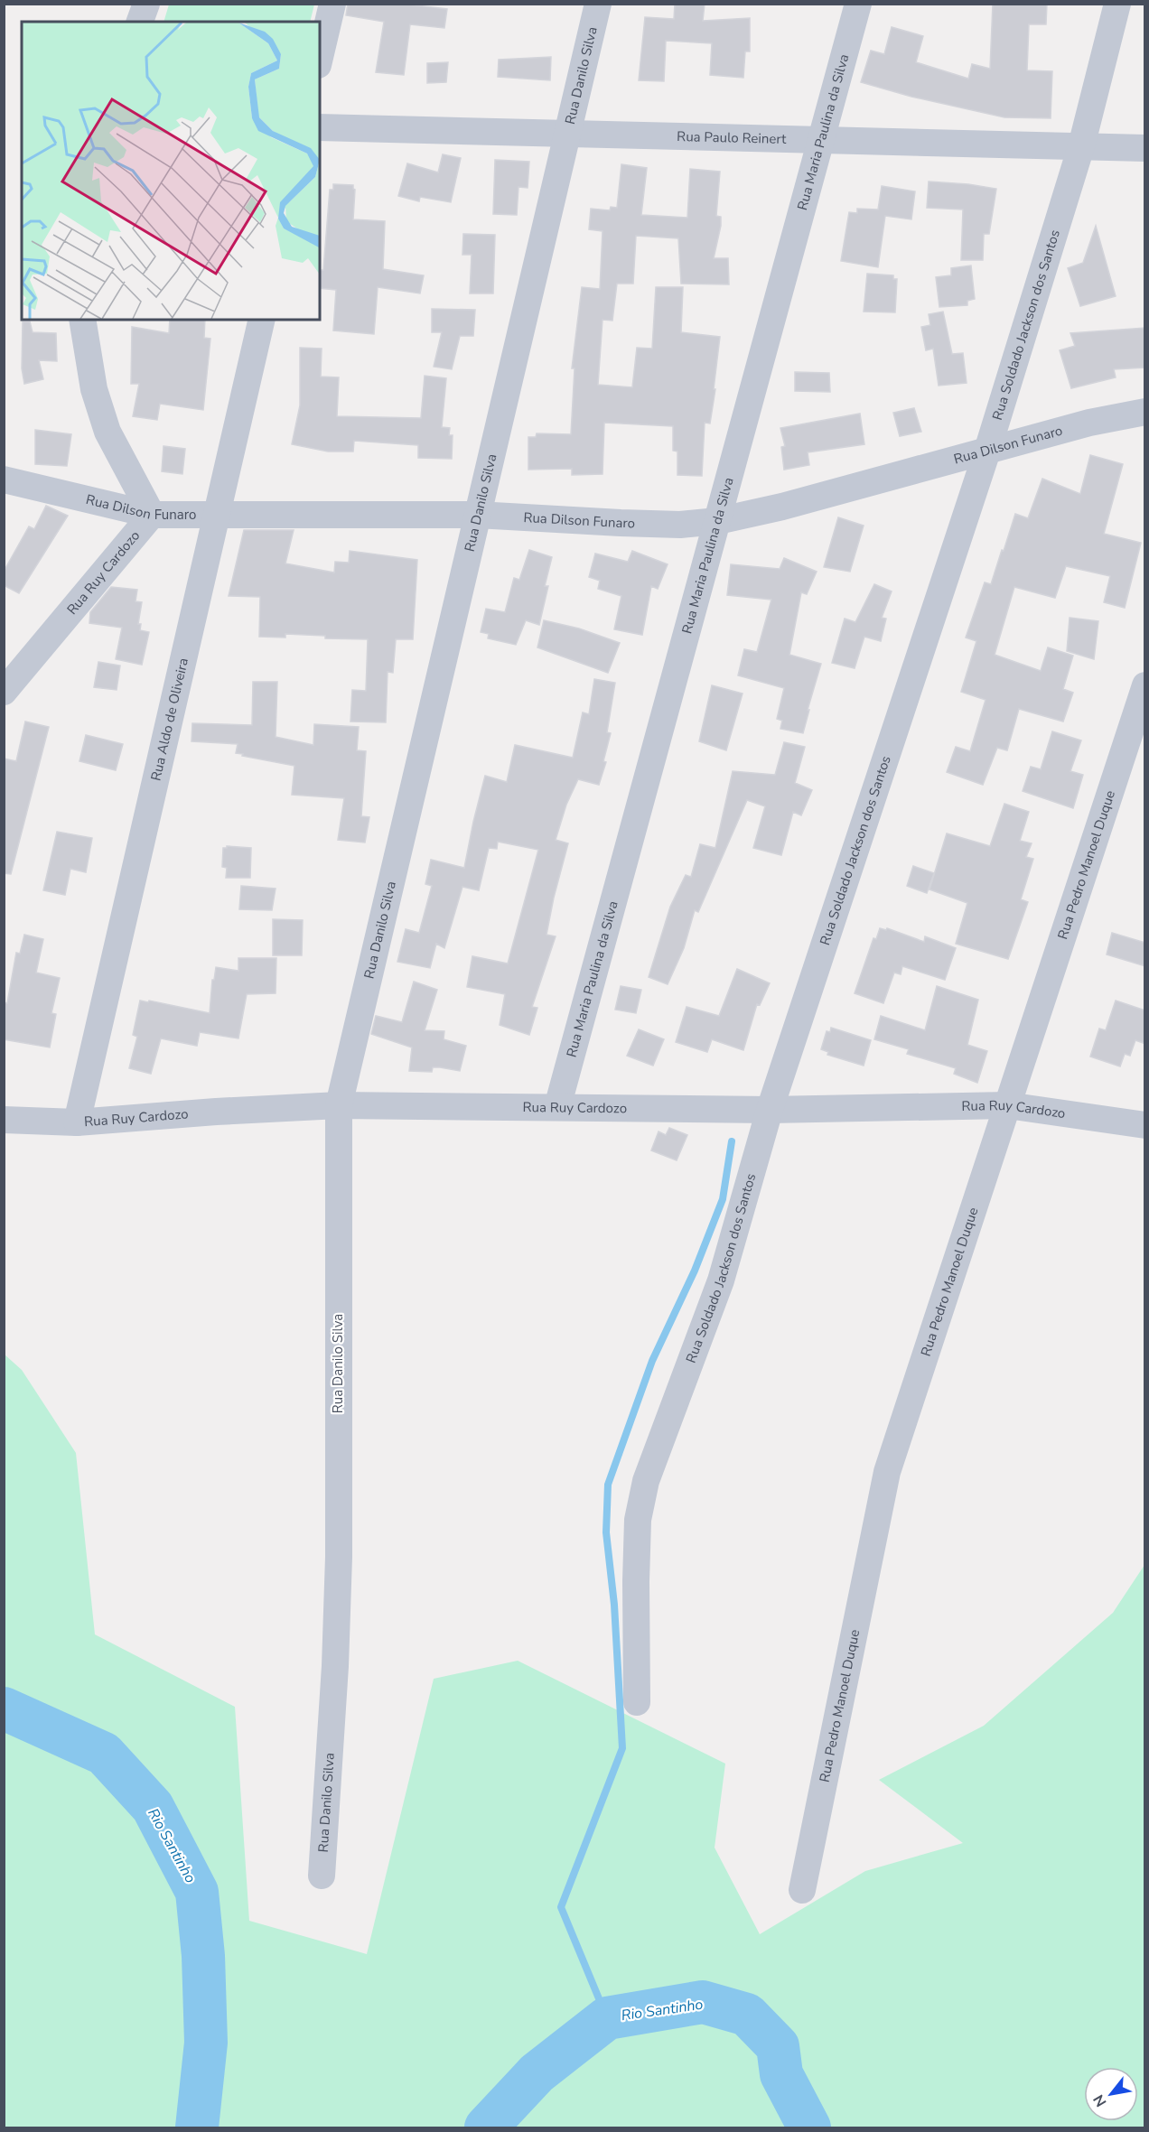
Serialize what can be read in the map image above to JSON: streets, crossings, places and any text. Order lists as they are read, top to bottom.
{
  "streets": {
    "street": [
      "Rua Danilo Silva",
      "Rua Maria Paulina da Silva",
      "Rua Paulo Reinert",
      "Rua Soldado Jackson dos Santos",
      "Rua Dilson Funaro",
      "Rua Ruy Cardozo",
      "Rua Aldo de Oliveira",
      "Rua Pedro Manoel Duque"
    ]
  },
  "crossings": [
    ["Rua Danilo Silva", "Rua Paulo Reinert"],
    ["Rua Danilo Silva", "Rua Dilson Funaro"],
    ["Rua Danilo Silva", "Rua Ruy Cardozo"],
    ["Rua Maria Paulina da Silva", "Rua Paulo Reinert"],
    ["Rua Maria Paulina da Silva", "Rua Dilson Funaro"],
    ["Rua Maria Paulina da Silva", "Rua Ruy Cardozo"],
    ["Rua Paulo Reinert", "Rua Soldado Jackson dos Santos"],
    ["Rua Soldado Jackson dos Santos", "Rua Dilson Funaro"],
    ["Rua Soldado Jackson dos Santos", "Rua Ruy Cardozo"],
    ["Rua Dilson Funaro", "Rua Ruy Cardozo"],
    ["Rua Dilson Funaro", "Rua Aldo de Oliveira"],
    ["Rua Ruy Cardozo", "Rua Aldo de Oliveira"],
    ["Rua Ruy Cardozo", "Rua Pedro Manoel Duque"]
  ],
  "water": ["Rio Santinho"],
  "north": "bottom left"
}
